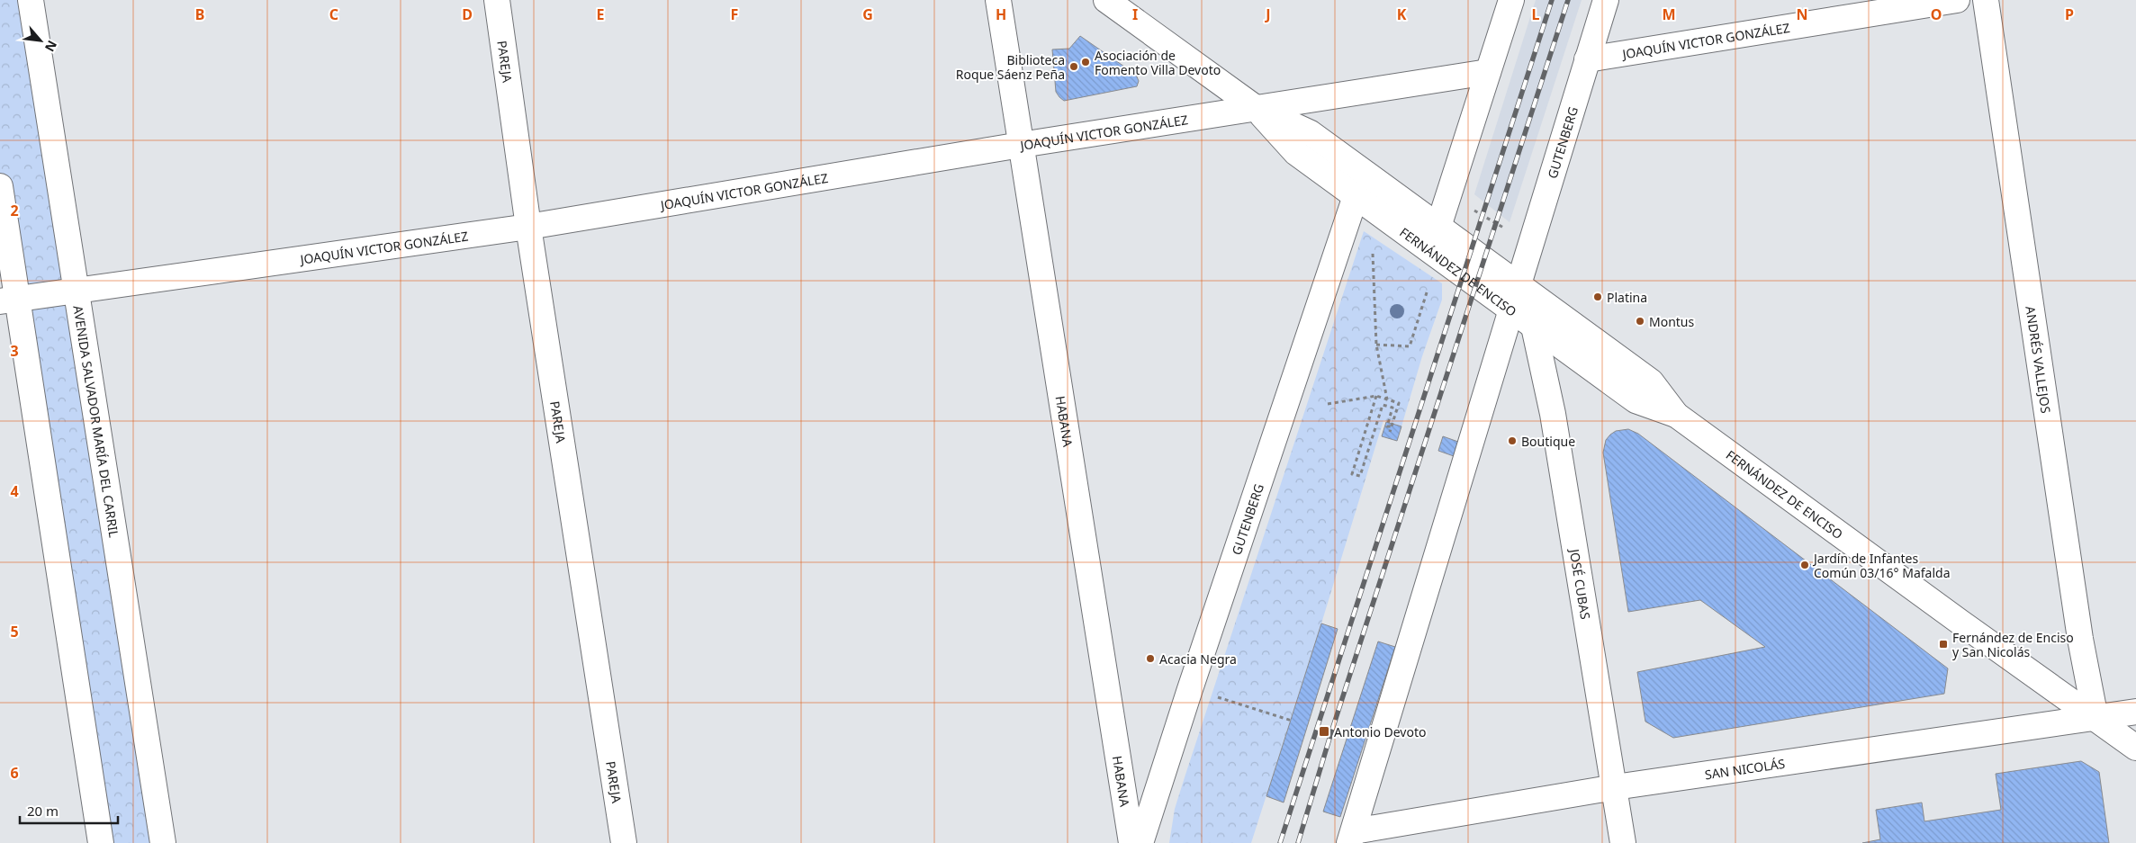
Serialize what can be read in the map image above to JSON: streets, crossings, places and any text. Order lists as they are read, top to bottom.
{
  "streets": {
    "street": [
      "JOAQUÍN VICTOR GONZÁLEZ",
      "PAREJA",
      "GUTENBERG",
      "FERNÁNDEZ DE ENCISO",
      "ANDRÉS VALLEJOS",
      "AVENIDA SALVADOR MARÍA DEL CARRIL",
      "HABANA",
      "JOSÉ CUBAS",
      "SAN NICOLÁS"
    ]
  },
  "crossings": [
    ["JOAQUÍN VICTOR GONZÁLEZ", "PAREJA"],
    ["JOAQUÍN VICTOR GONZÁLEZ", "GUTENBERG"],
    ["JOAQUÍN VICTOR GONZÁLEZ", "FERNÁNDEZ DE ENCISO"],
    ["JOAQUÍN VICTOR GONZÁLEZ", "AVENIDA SALVADOR MARÍA DEL CARRIL"],
    ["JOAQUÍN VICTOR GONZÁLEZ", "HABANA"],
    ["GUTENBERG", "FERNÁNDEZ DE ENCISO"],
    ["FERNÁNDEZ DE ENCISO", "ANDRÉS VALLEJOS"],
    ["FERNÁNDEZ DE ENCISO", "JOSÉ CUBAS"],
    ["FERNÁNDEZ DE ENCISO", "SAN NICOLÁS"],
    ["ANDRÉS VALLEJOS", "SAN NICOLÁS"],
    ["JOSÉ CUBAS", "SAN NICOLÁS"]
  ],
  "places": {
    "other": [
      "Asociación de Fomento Villa Devoto",
      "Biblioteca Roque Sáenz Peña",
      "Platina",
      "Montus",
      "Boutique",
      "Jardín de Infantes Común 03/16° Mafalda",
      "Acacia Negra"
    ],
    "transit": ["Fernández de Enciso y San Nicolás", "Antonio Devoto"]
  },
  "scale_bar": "20 m",
  "north": "bottom right",
  "grid": {
    "columns": [
      "B",
      "C",
      "D",
      "E",
      "F",
      "G",
      "H",
      "I",
      "J",
      "K",
      "L",
      "M",
      "N",
      "O",
      "P"
    ],
    "rows": [
      "2",
      "3",
      "4",
      "5",
      "6"
    ]
  }
}
